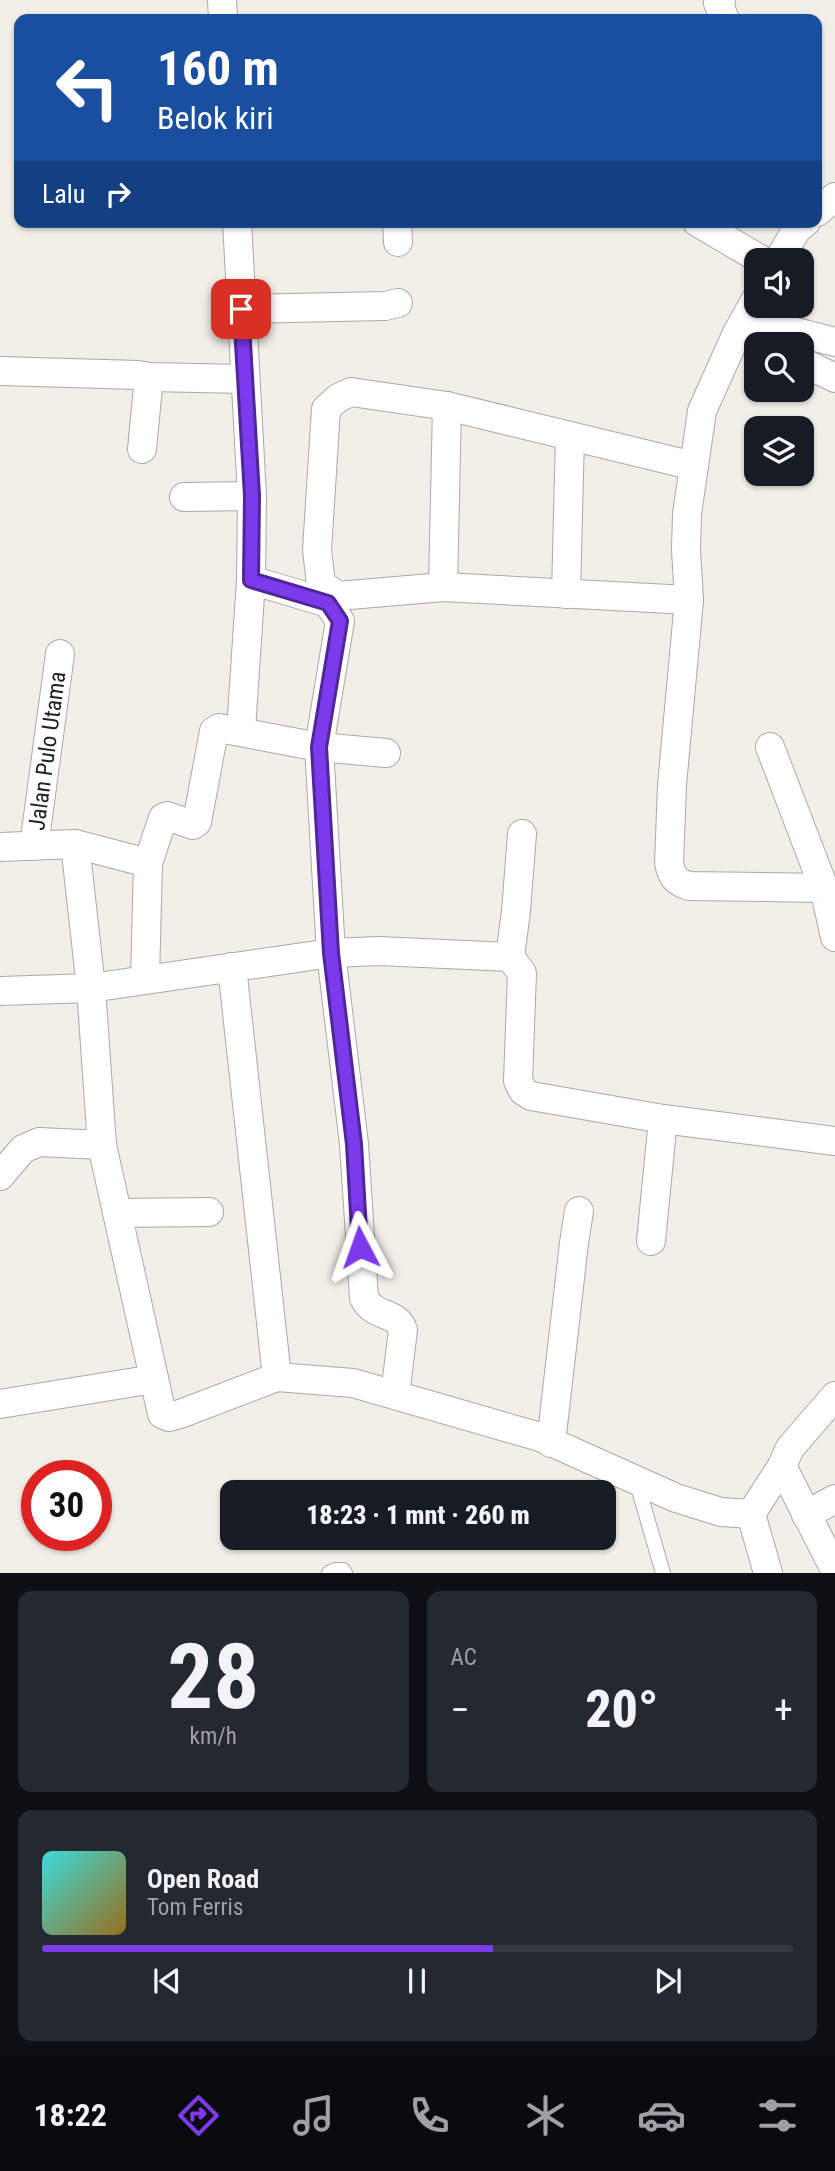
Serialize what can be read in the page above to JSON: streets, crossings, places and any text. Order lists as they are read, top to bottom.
{
  "streets": {
    "street": ["Jalan Pulo Utama"]
  },
  "page": {
    "turn": ["160 m", "Belok kiri"],
    "then": "Lalu",
    "limit": "30",
    "trip": "18:23 · 1 mnt · 260 m",
    "tile": [
      ["28", "km/h"],
      "AC"
    ],
    "heat": ["−", "20°", "+"],
    "song": ["Open Road", "Tom Ferris"],
    "tabs": "18:22"
  }
}
